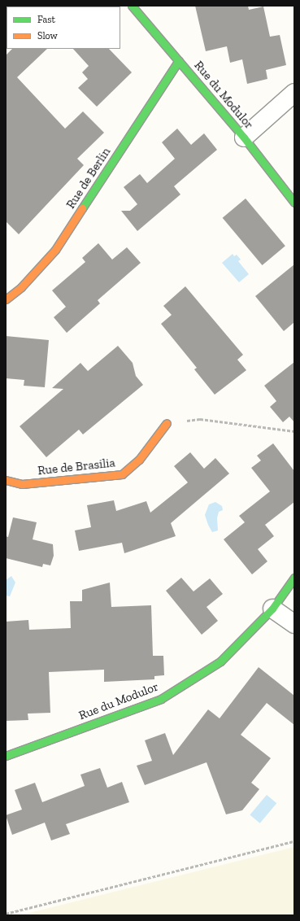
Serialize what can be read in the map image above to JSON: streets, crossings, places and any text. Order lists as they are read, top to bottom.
{
  "streets": {
    "street": ["Rue du Modulor", "Rue de Berlin", "Rue de Brasilia"]
  },
  "crossings": [
    ["Rue du Modulor", "Rue de Berlin"]
  ],
  "legend": ["Fast", "Slow"]
}
